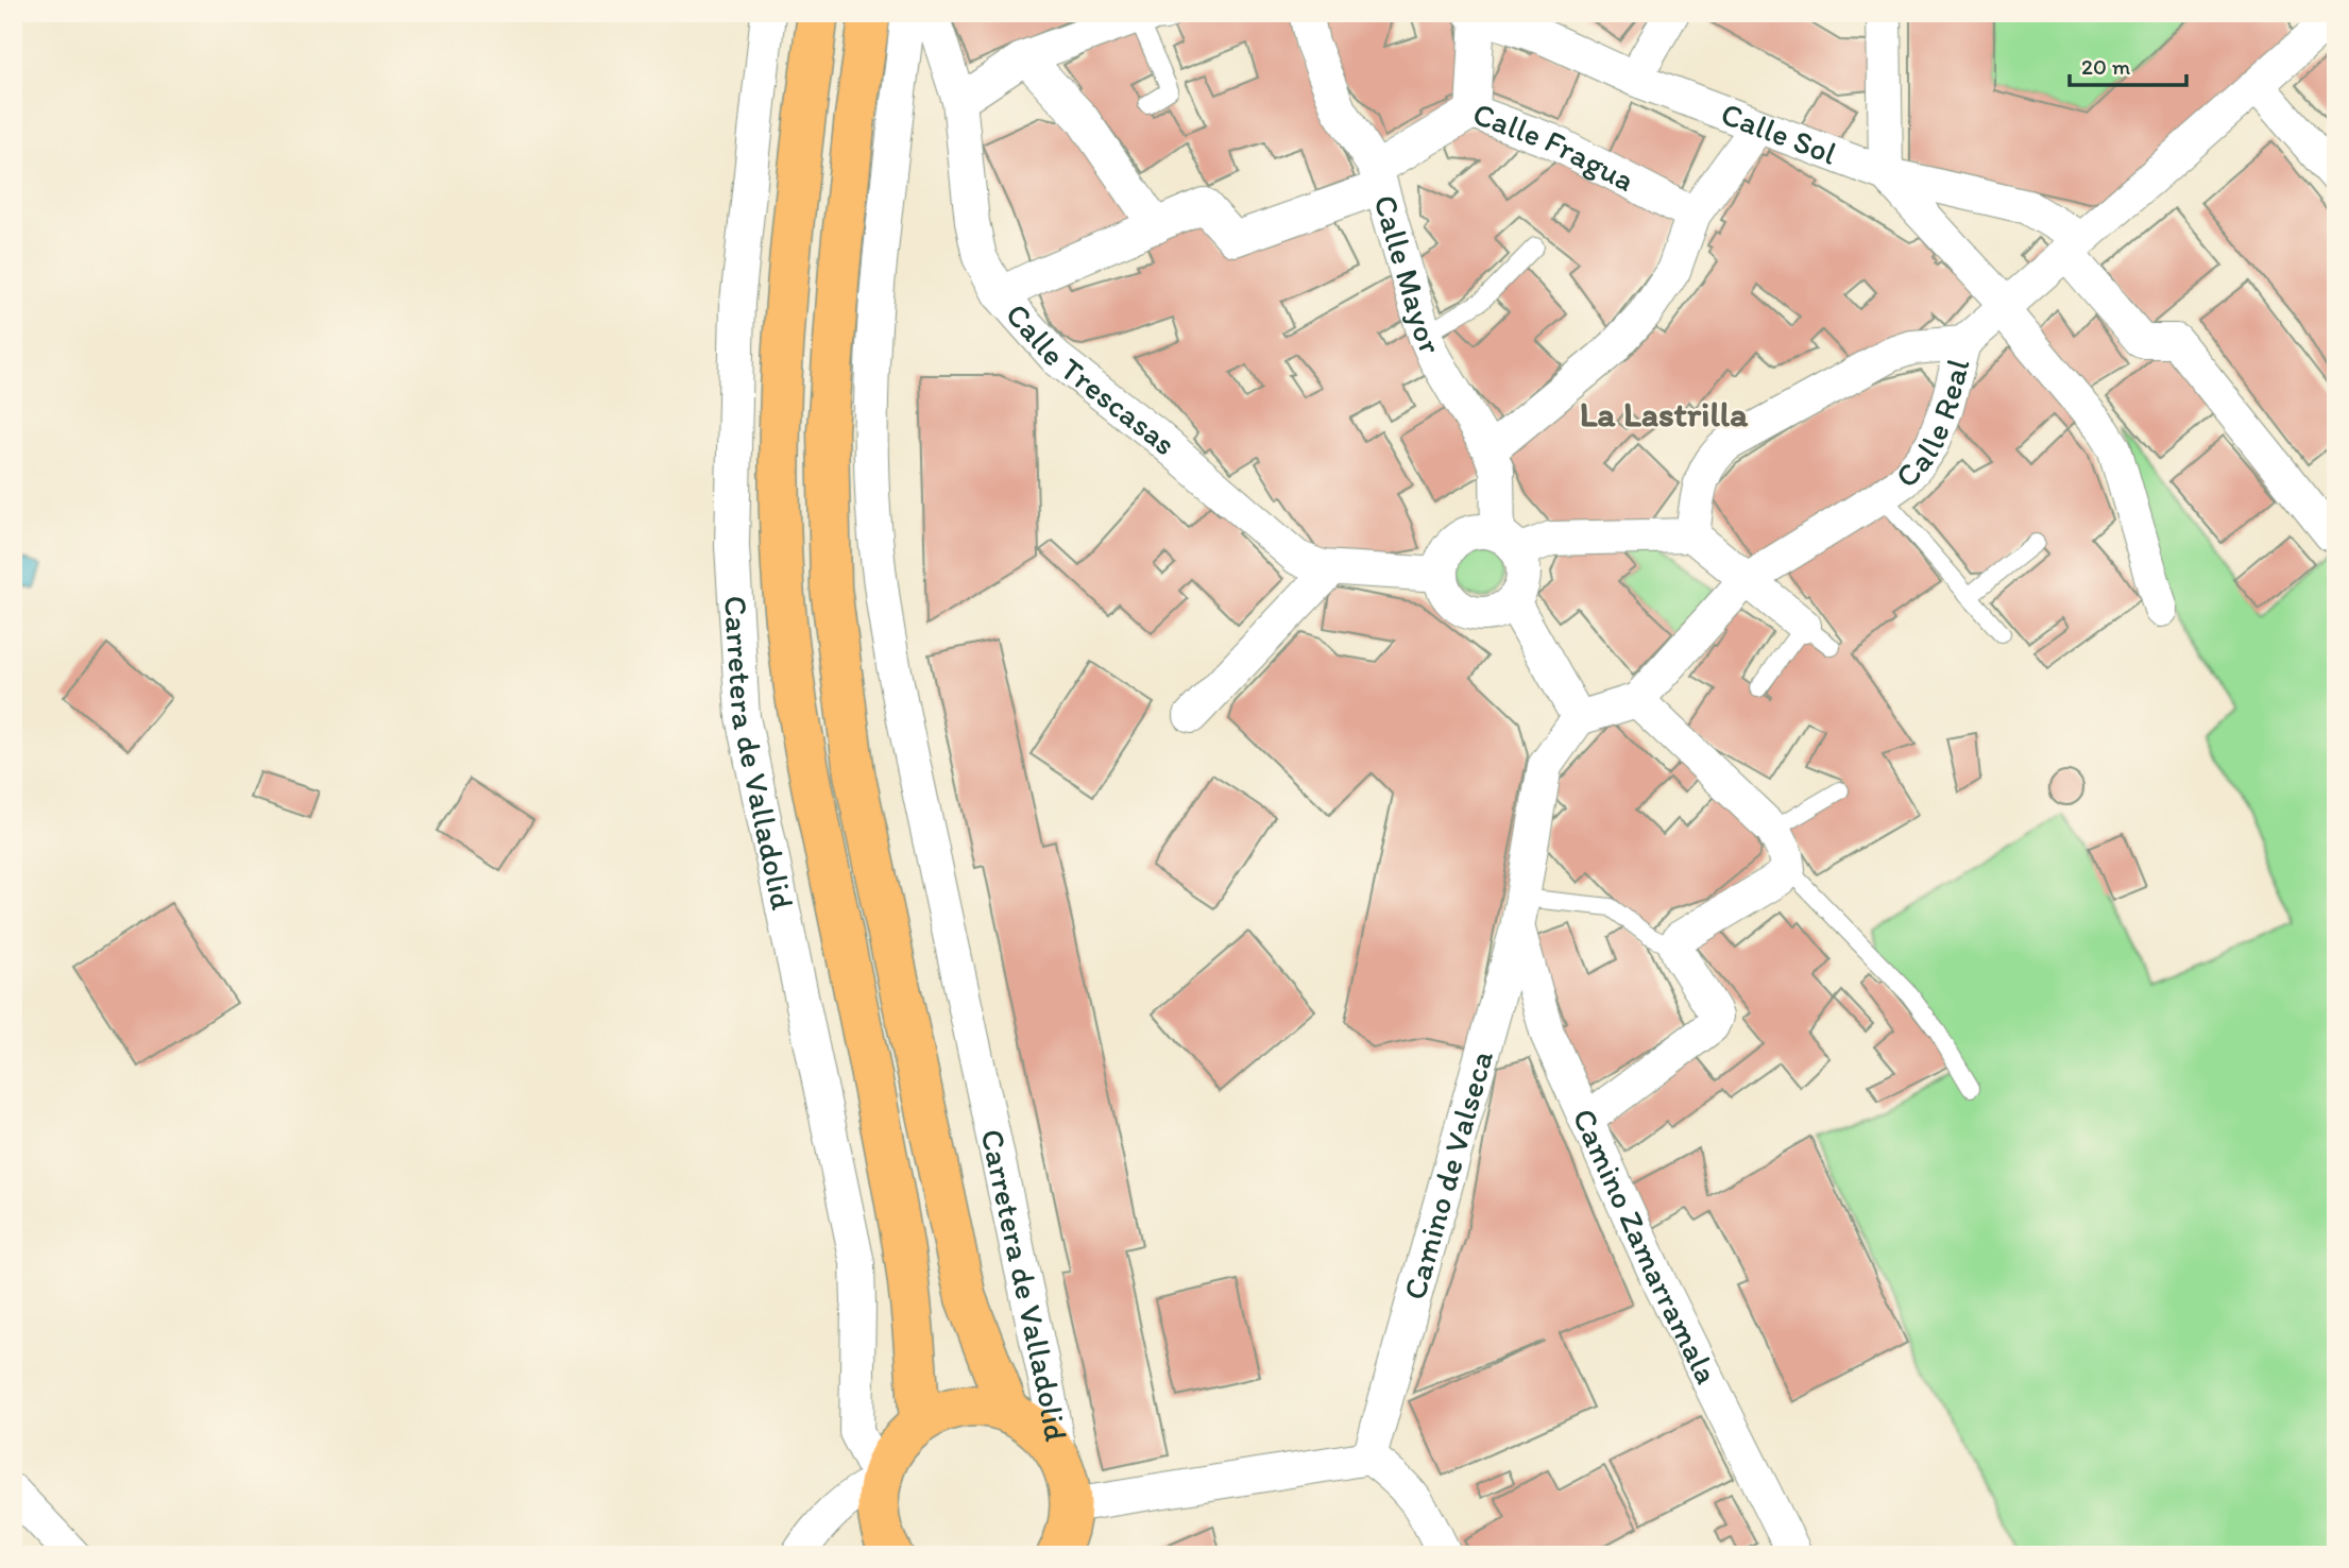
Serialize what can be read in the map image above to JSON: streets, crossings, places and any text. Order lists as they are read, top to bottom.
{
  "streets": {
    "highway": ["Carretera de Valladolid"],
    "street": [
      "Calle Sol",
      "Calle Fragua",
      "Calle Mayor",
      "Calle Trescasas",
      "Calle Real",
      "Camino de Valseca",
      "Camino Zamarramala"
    ]
  },
  "crossings": [
    ["Calle Sol", "Calle Fragua"],
    ["Calle Sol", "Calle Real"],
    ["Calle Fragua", "Calle Mayor"],
    ["Calle Mayor", "Calle Trescasas"],
    ["Camino de Valseca", "Camino Zamarramala"]
  ],
  "districts": ["La Lastrilla"],
  "scale_bar": "20 m"
}
